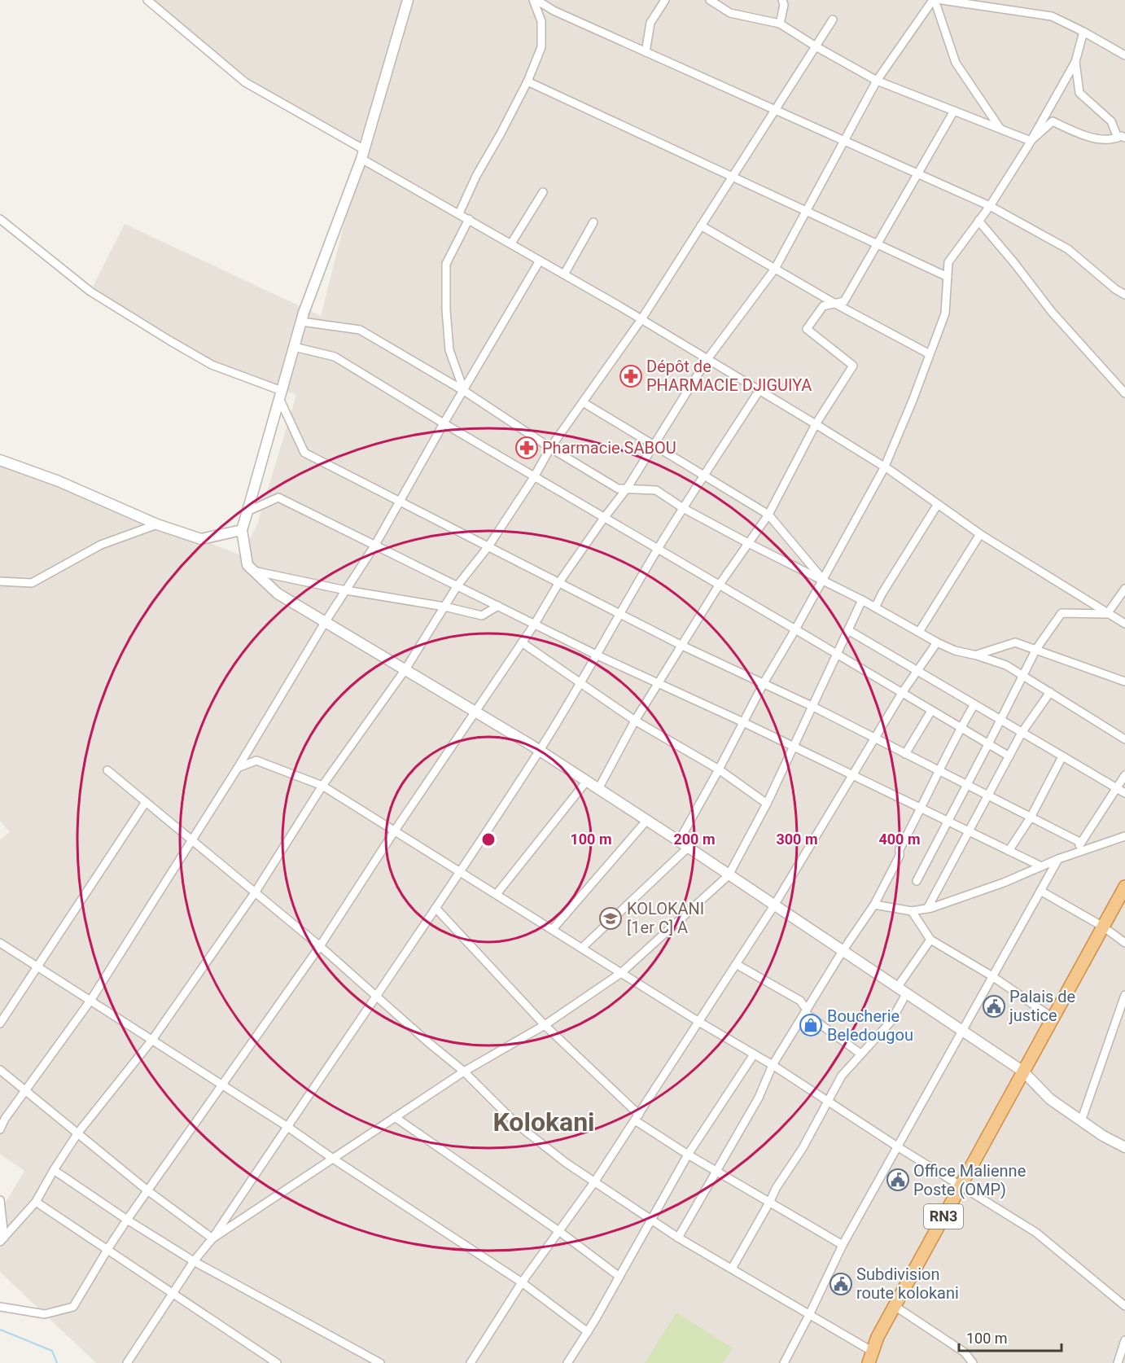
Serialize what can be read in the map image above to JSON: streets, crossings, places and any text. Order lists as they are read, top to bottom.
{
  "streets": {
    "highway": ["RN3"]
  },
  "districts": ["Kolokani"],
  "places": {
    "pharmacy": ["Dépôt de PHARMACIE DJIGUIYA", "Pharmacie SABOU"],
    "school or university": ["KOLOKANI [1er C] A"],
    "public building": ["Palais de justice", "Office Malienne Poste (OMP)", "Subdivision route kolokani"],
    "shop": ["Boucherie Beledougou"]
  },
  "scale_bar": "100 m",
  "rings": [
    "100 m",
    "200 m",
    "300 m",
    "400 m"
  ]
}
